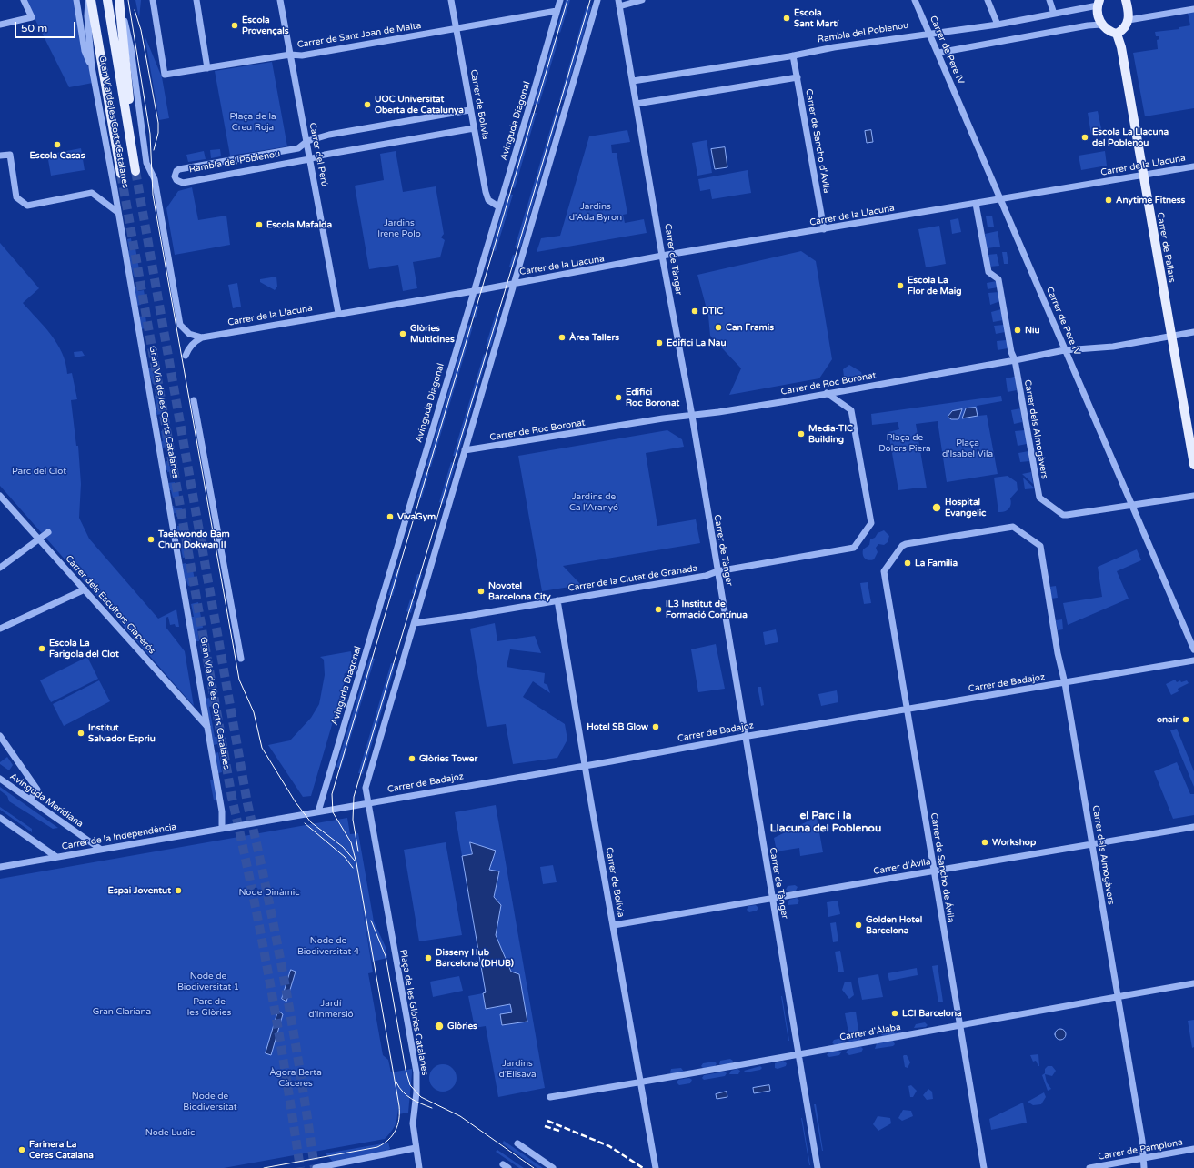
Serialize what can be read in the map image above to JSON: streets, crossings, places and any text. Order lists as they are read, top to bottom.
{
  "streets": {
    "main road": ["Rambla del Poblenou", "Gran Via de les Corts Catalanes", "Carrer de Pallars"],
    "street": [
      "Carrer de Sant Joan de Malta",
      "Carrer de Pere IV",
      "Carrer de Bolívia",
      "Avinguda Diagonal",
      "Carrer de Sancho d'Avila",
      "Carrer del Perú",
      "Carrer de la Llacuna",
      "Carrer de Tànger",
      "Carrer de Roc Boronat",
      "Carrer dels Almogàvers",
      "Carrer de la Ciutat de Granada",
      "Carrer dels Escultors Claperós",
      "Carrer de Badajoz",
      "Avinguda Meridiana",
      "Carrer de la Independència",
      "Carrer d'Àvila",
      "Carrer de Sancho de Ávila",
      "Plaça de les Glòries Catalanes",
      "Carrer d'Àlaba",
      "Carrer de Pamplona"
    ]
  },
  "crossings": [
    ["Rambla del Poblenou", "Carrer de Pere IV"],
    ["Rambla del Poblenou", "Carrer de Bolívia"],
    ["Rambla del Poblenou", "Carrer de Sancho d'Avila"],
    ["Rambla del Poblenou", "Carrer del Perú"],
    ["Rambla del Poblenou", "Carrer de Tànger"],
    ["Carrer de Sant Joan de Malta", "Carrer de Bolívia"],
    ["Carrer de Sant Joan de Malta", "Avinguda Diagonal"],
    ["Carrer de Sant Joan de Malta", "Carrer del Perú"],
    ["Carrer de Pere IV", "Carrer de la Llacuna"],
    ["Carrer de Pere IV", "Carrer de Roc Boronat"],
    ["Carrer de Pere IV", "Carrer dels Almogàvers"],
    ["Carrer de Bolívia", "Avinguda Diagonal"],
    ["Carrer de Bolívia", "Carrer de la Ciutat de Granada"],
    ["Carrer de Bolívia", "Carrer de Badajoz"],
    ["Carrer de Bolívia", "Carrer d'Àvila"],
    ["Carrer de Bolívia", "Carrer d'Àlaba"],
    ["Avinguda Diagonal", "Carrer de la Llacuna"],
    ["Avinguda Diagonal", "Carrer de Badajoz"],
    ["Gran Via de les Corts Catalanes", "Carrer dels Escultors Claperós"],
    ["Gran Via de les Corts Catalanes", "Carrer de la Independència"],
    ["Carrer de Sancho d'Avila", "Carrer de la Llacuna"],
    ["Carrer del Perú", "Carrer de la Llacuna"],
    ["Carrer de la Llacuna", "Carrer de Pallars"],
    ["Carrer de la Llacuna", "Carrer de Tànger"],
    ["Carrer de Pallars", "Carrer de Roc Boronat"],
    ["Carrer de Tànger", "Carrer de Roc Boronat"],
    ["Carrer de Tànger", "Carrer de la Ciutat de Granada"],
    ["Carrer de Tànger", "Carrer de Badajoz"],
    ["Carrer de Tànger", "Carrer d'Àvila"],
    ["Carrer de Tànger", "Carrer d'Àlaba"],
    ["Carrer de Roc Boronat", "Carrer dels Almogàvers"],
    ["Carrer de Roc Boronat", "Carrer de la Ciutat de Granada"],
    ["Carrer dels Almogàvers", "Carrer de Badajoz"],
    ["Carrer dels Almogàvers", "Carrer d'Àvila"],
    ["Carrer dels Almogàvers", "Carrer de Sancho de Ávila"],
    ["Carrer dels Almogàvers", "Carrer d'Àlaba"],
    ["Carrer dels Almogàvers", "Carrer de Pamplona"],
    ["Carrer de Badajoz", "Carrer de la Independència"],
    ["Carrer de Badajoz", "Carrer de Sancho de Ávila"],
    ["Carrer de Badajoz", "Plaça de les Glòries Catalanes"],
    ["Avinguda Meridiana", "Carrer de la Independència"],
    ["Carrer d'Àvila", "Carrer de Sancho de Ávila"],
    ["Carrer de Sancho de Ávila", "Carrer d'Àlaba"]
  ],
  "districts": ["el Parc i la Llacuna del Poblenou"],
  "parks": [
    "Plaça de la Creu Roja",
    "Jardins d'Ada Byron",
    "Jardins Irene Polo",
    "Plaça de Dolors Piera",
    "Plaça d'Isabel Vila",
    "Parc del Clot",
    "Jardins de Ca l'Aranyó",
    "Node Dinàmic",
    "Node de Biodiversitat 4",
    "Node de Biodiversitat 1",
    "Parc de les Glòries",
    "Jardí d'Inmersió",
    "Gran Clariana",
    "Jardins d'Elisava",
    "Àgora Berta Càceres",
    "Node de Biodiversitat",
    "Node Ludic"
  ],
  "places": [
    "Escola Sant Martí",
    "Escola Provençals",
    "UOC Universitat Oberta de Catalunya",
    "Escola La Llacuna del Poblenou",
    "Escola Casas",
    "Anytime Fitness",
    "Escola Mafalda",
    "Escola La Flor de Maig",
    "DTIC",
    "Can Framis",
    "Niu",
    "Glòries Multicines",
    "Àrea Tallers",
    "Edifici La Nau",
    "Edifici Roc Boronat",
    "Media-TIC Building",
    "Hospital Evangelic",
    "VivaGym",
    "Taekwondo Bam Chun Dokwan II",
    "La Familia",
    "Novotel Barcelona City",
    "IL3 Institut de Formació Contínua",
    "Escola La Farigola del Clot",
    "onair",
    "Hotel SB Glow",
    "Institut Salvador Espriu",
    "Glòries Tower",
    "Workshop",
    "Espai Joventut",
    "Golden Hotel Barcelona",
    "Disseny Hub Barcelona (DHUB)",
    "LCI Barcelona",
    "Glòries",
    "Farinera La Ceres Catalana"
  ],
  "scale_bar": "50 m"
}
